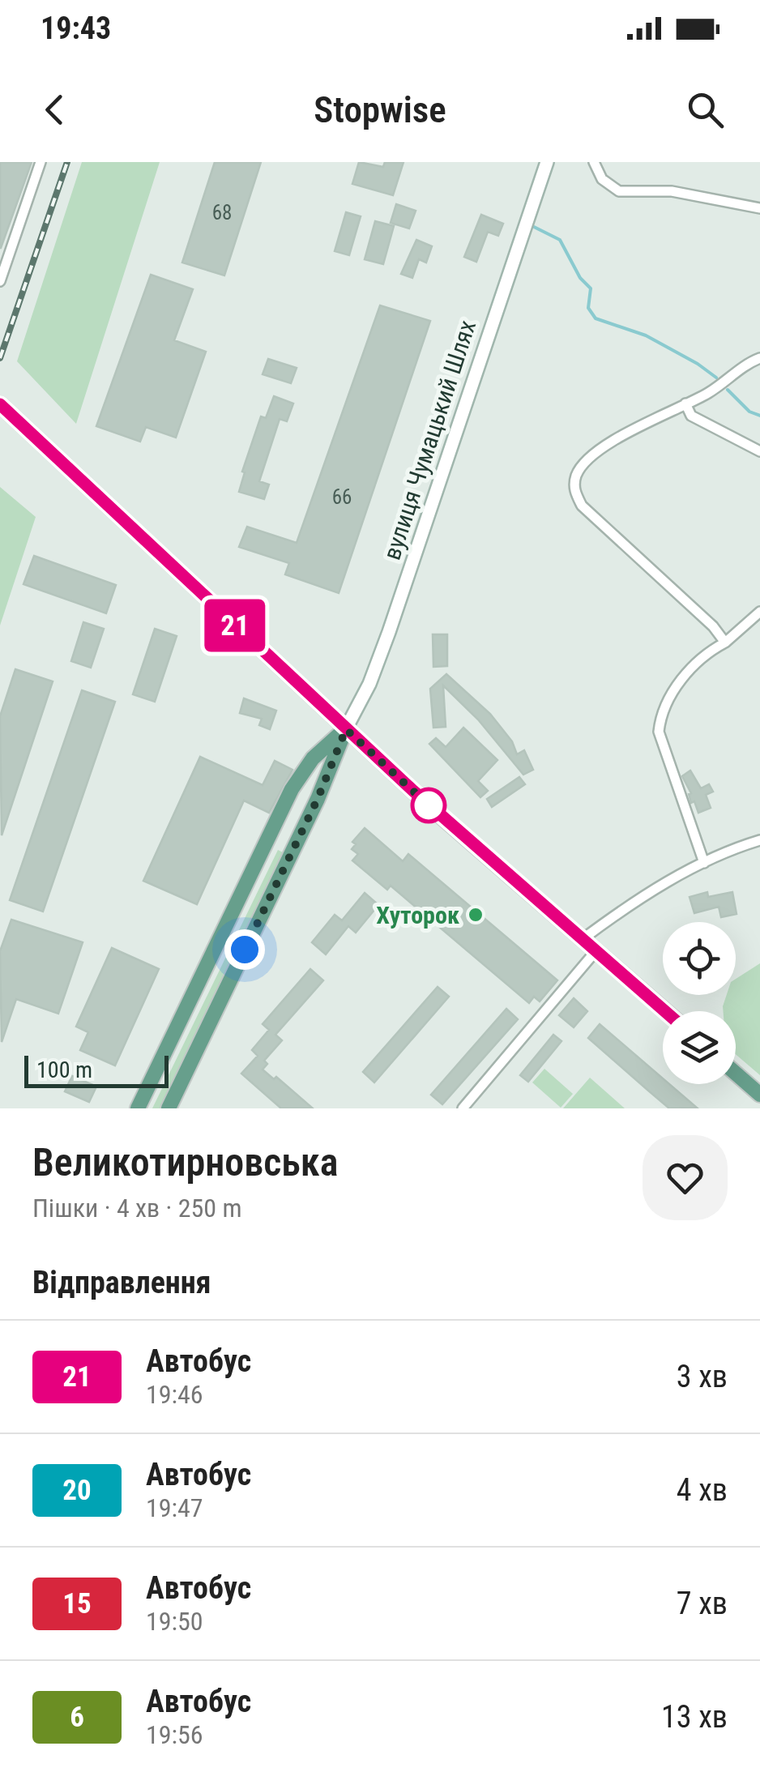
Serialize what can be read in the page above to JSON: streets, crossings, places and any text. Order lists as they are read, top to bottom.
{
  "streets": {
    "main road": ["вулиця Чумацький Шлях"]
  },
  "places": ["Хуторок"],
  "lines": ["bus line 21"],
  "house_numbers": ["68", "66"],
  "scale_bar": "100 m",
  "page": {
    "status": "19:43",
    "header": "Stopwise",
    "on_map": "21",
    "scale": "100 m",
    "heading": [
      ["Великотирновська", "Пішки · 4 хв · 250 m"],
      "Відправлення"
    ],
    "list": [
      {
        "mark": "21",
        "name": "Автобус",
        "note": "19:46",
        "value": "3 хв"
      },
      {
        "mark": "20",
        "name": "Автобус",
        "note": "19:47",
        "value": "4 хв"
      },
      {
        "mark": "15",
        "name": "Автобус",
        "note": "19:50",
        "value": "7 хв"
      },
      {
        "mark": "6",
        "name": "Автобус",
        "note": "19:56",
        "value": "13 хв"
      }
    ]
  }
}
